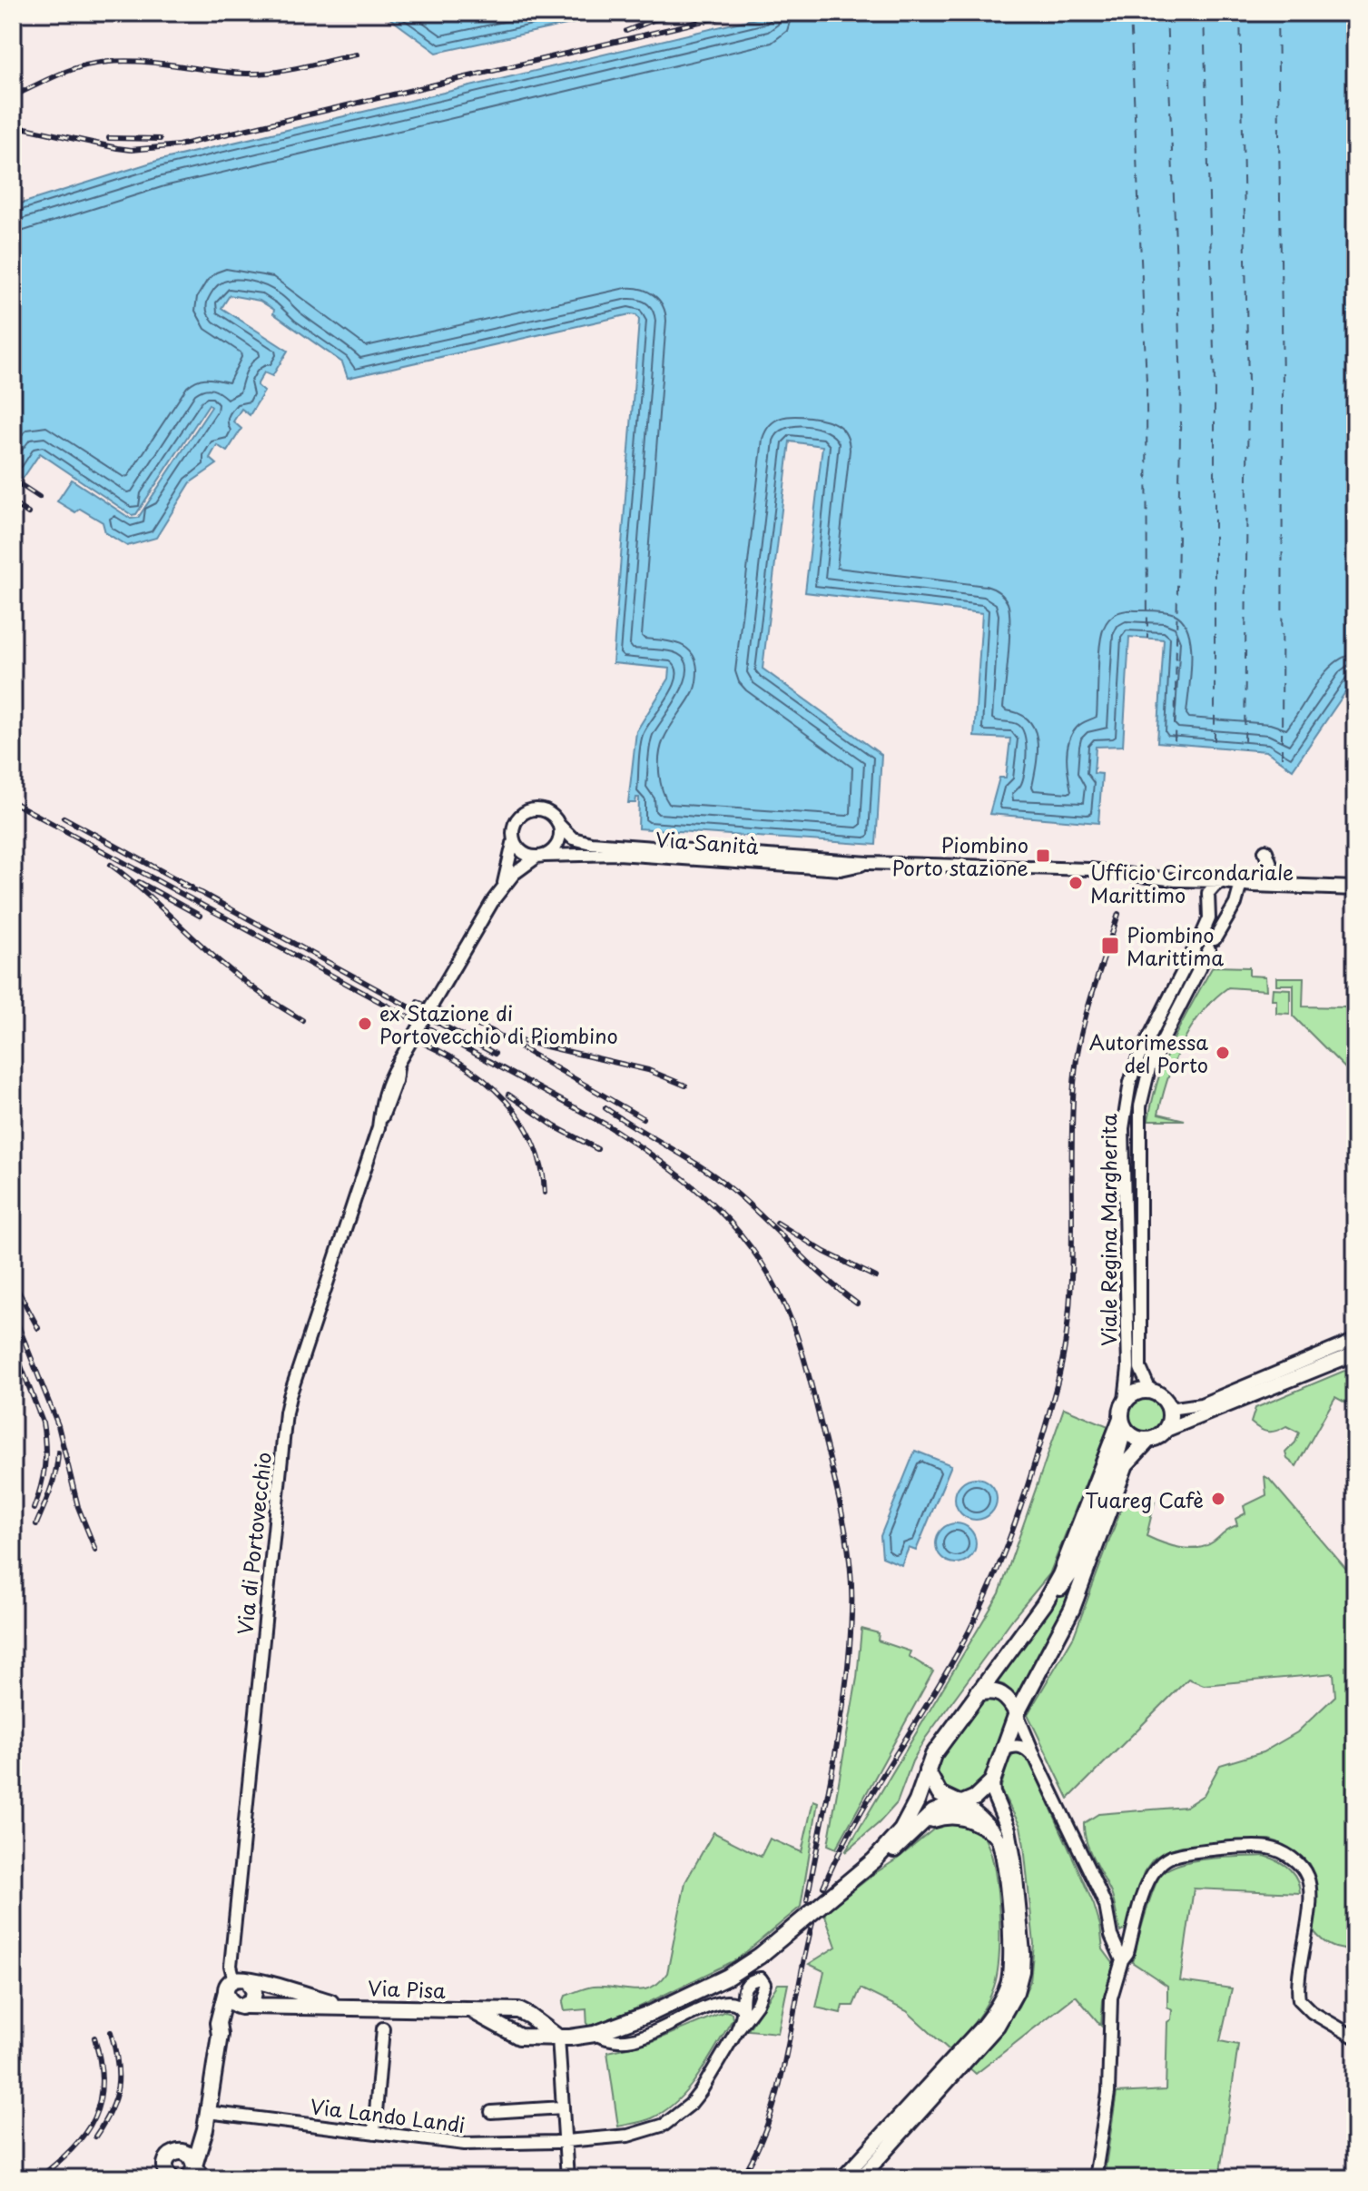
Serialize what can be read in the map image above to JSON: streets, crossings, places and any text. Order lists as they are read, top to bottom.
{
  "streets": {
    "main road": ["Via di Portovecchio", "Via Pisa"],
    "street": ["Via Sanità", "Viale Regina Margherita", "Via Lando Landi"]
  },
  "crossings": [
    ["Via Sanità", "Via di Portovecchio"],
    ["Via di Portovecchio", "Via Pisa"]
  ],
  "places": {
    "transit": ["Piombino Porto stazione", "Piombino Marittima"],
    "other": [
      "Ufficio Circondariale Marittimo",
      "ex Stazione di Portovecchio di Piombino",
      "Autorimessa del Porto",
      "Tuareg Cafè"
    ]
  }
}
